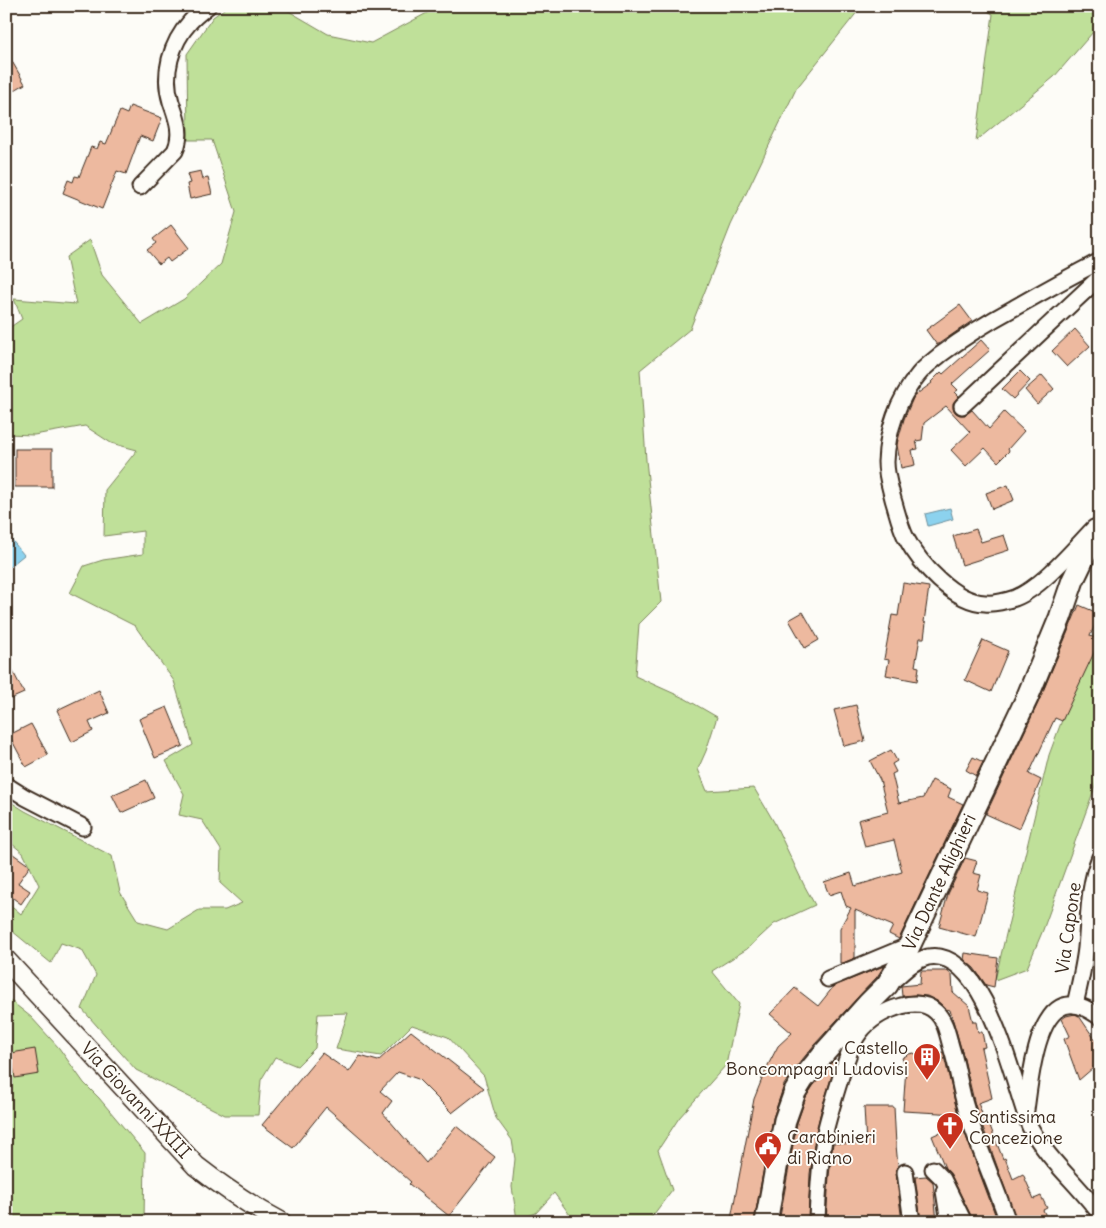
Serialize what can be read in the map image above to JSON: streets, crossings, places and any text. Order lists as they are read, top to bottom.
{
  "streets": {
    "main road": ["Via Dante Alighieri"],
    "street": ["Via Capone", "Via Giovanni XXIII"]
  },
  "places": {
    "building": ["Castello Boncompagni Ludovisi"],
    "church": ["Santissima Concezione"],
    "public building": ["Carabinieri di Riano"]
  }
}
